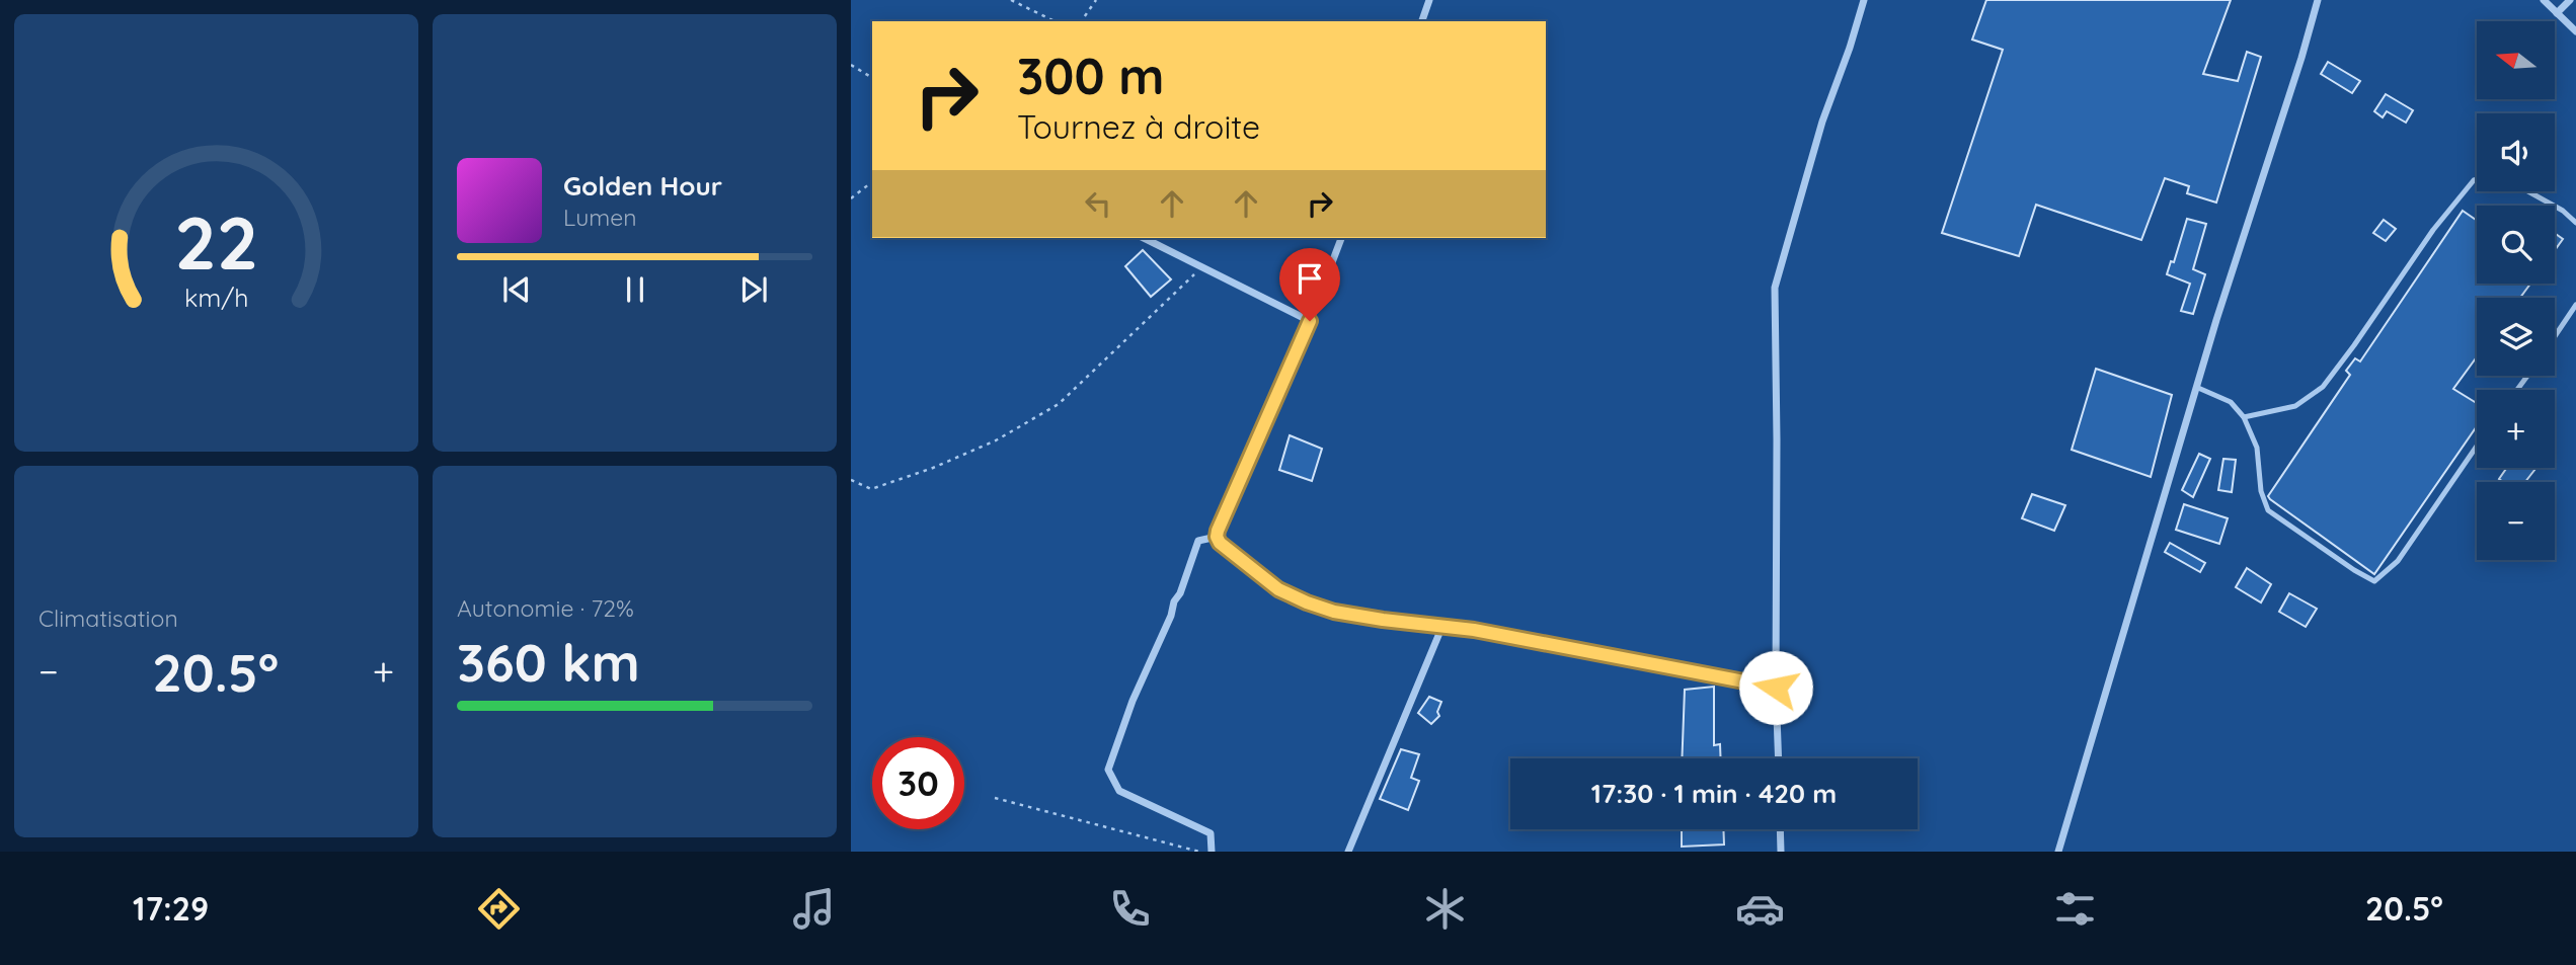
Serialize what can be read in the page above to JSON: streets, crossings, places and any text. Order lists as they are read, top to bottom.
{
  "north": "left",
  "page": {
    "map_buttons": ["+", "−"],
    "turn": ["300 m", "Tournez à droite"],
    "song": ["Golden Hour", "Lumen"],
    "tile": [
      "Climatisation",
      ["Autonomie · 72%", "360 km"]
    ],
    "heat": ["−", "20.5°", "+"],
    "limit": "30",
    "trip": "17:30 · 1 min · 420 m",
    "tabs": ["17:29", "20.5°"],
    "gauge": ["22", "km/h"]
  }
}
